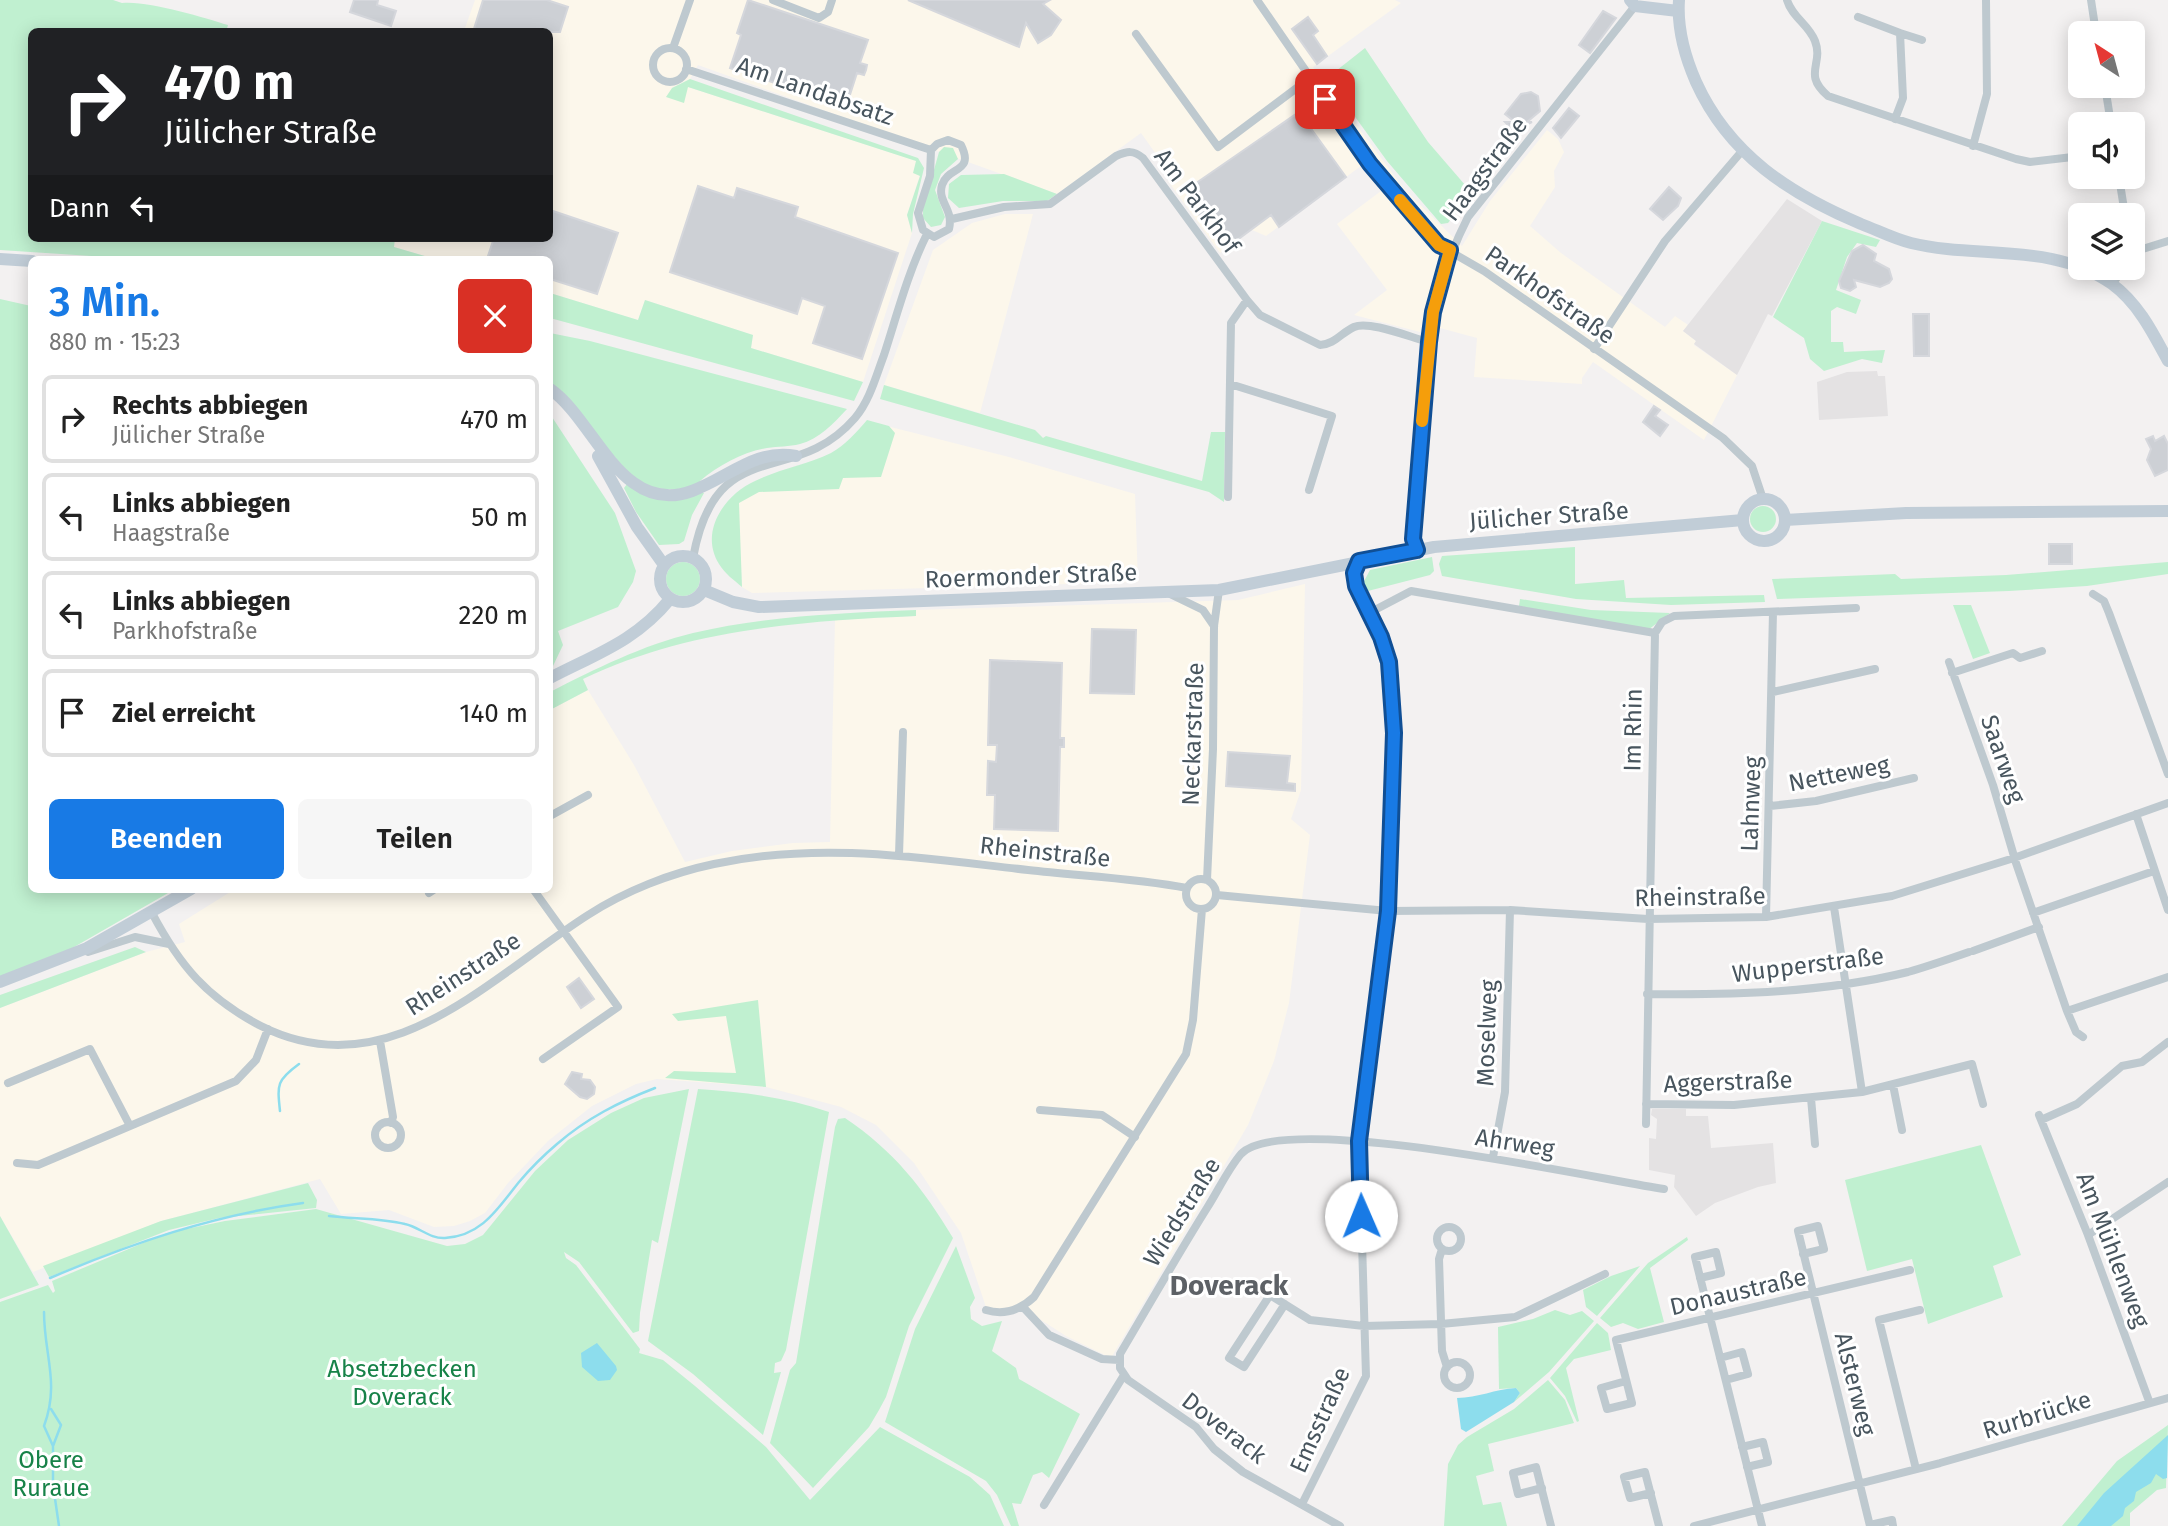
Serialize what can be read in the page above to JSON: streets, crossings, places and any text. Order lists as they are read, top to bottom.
{
  "streets": {
    "main road": ["Jülicher Straße", "Roermonder Straße"],
    "street": [
      "Am Landabsatz",
      "Haagstraße",
      "Am Parkhof",
      "Parkhofstraße",
      "Im Rhin",
      "Neckarstraße",
      "Saarweg",
      "Netteweg",
      "Lahnweg",
      "Rheinstraße",
      "Wupperstraße",
      "Moselweg",
      "Aggerstraße",
      "Ahrweg",
      "Wiedstraße",
      "Am Mühlenweg",
      "Donaustraße",
      "Alsterweg",
      "Rurbrücke",
      "Emsstraße",
      "Doverack"
    ]
  },
  "crossings": [
    ["Am Landabsatz", "Am Parkhof"],
    ["Haagstraße", "Am Parkhof"],
    ["Haagstraße", "Parkhofstraße"],
    ["Haagstraße", "Jülicher Straße"],
    ["Parkhofstraße", "Jülicher Straße"],
    ["Jülicher Straße", "Roermonder Straße"],
    ["Jülicher Straße", "Emsstraße"],
    ["Roermonder Straße", "Neckarstraße"],
    ["Roermonder Straße", "Emsstraße"],
    ["Im Rhin", "Rheinstraße"],
    ["Im Rhin", "Wupperstraße"],
    ["Im Rhin", "Aggerstraße"],
    ["Neckarstraße", "Rheinstraße"],
    ["Saarweg", "Rheinstraße"],
    ["Saarweg", "Wupperstraße"],
    ["Netteweg", "Lahnweg"],
    ["Lahnweg", "Rheinstraße"],
    ["Rheinstraße", "Moselweg"],
    ["Rheinstraße", "Emsstraße"],
    ["Moselweg", "Ahrweg"],
    ["Ahrweg", "Wiedstraße"],
    ["Ahrweg", "Emsstraße"],
    ["Wiedstraße", "Emsstraße"],
    ["Am Mühlenweg", "Rurbrücke"],
    ["Donaustraße", "Alsterweg"],
    ["Alsterweg", "Rurbrücke"],
    ["Emsstraße", "Doverack"]
  ],
  "districts": ["Doverack"],
  "parks": ["Absetzbecken Doverack", "Obere Ruraue"],
  "north": "top left",
  "page": {
    "turn": ["470 m", "Jülicher Straße"],
    "then": "Dann",
    "heading": ["3 Min.", "880 m · 15:23"],
    "list": [
      {
        "name": "Rechts abbiegen",
        "note": "Jülicher Straße",
        "value": "470 m"
      },
      {
        "name": "Links abbiegen",
        "note": "Haagstraße",
        "value": "50 m"
      },
      {
        "name": "Links abbiegen",
        "note": "Parkhofstraße",
        "value": "220 m"
      },
      {
        "name": "Ziel erreicht",
        "value": "140 m"
      }
    ],
    "buttons": ["Beenden", "Teilen"]
  }
}
